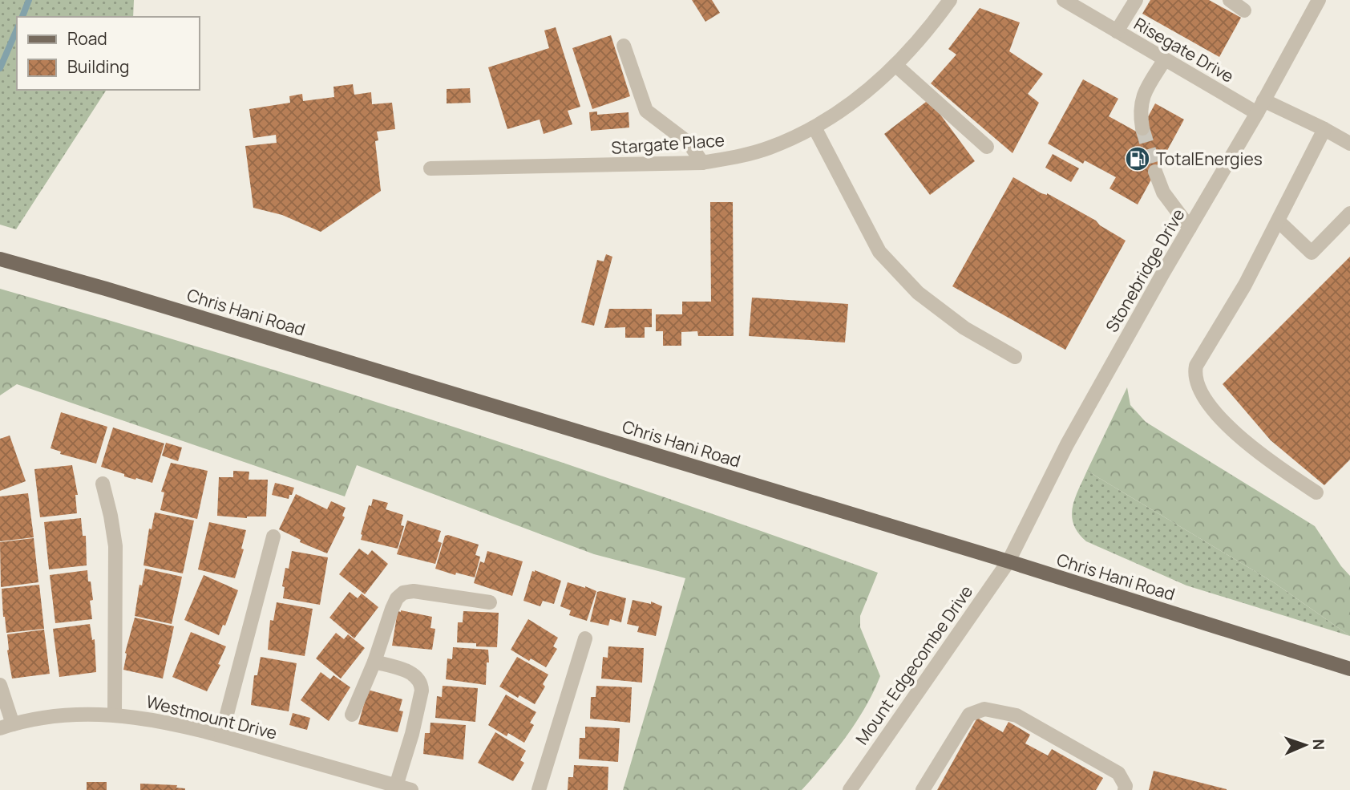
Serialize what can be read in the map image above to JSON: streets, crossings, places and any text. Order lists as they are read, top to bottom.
{
  "streets": {
    "main road": ["Chris Hani Road"],
    "street": [
      "Risegate Drive",
      "Stargate Place",
      "Stonebridge Drive",
      "Mount Edgecombe Drive",
      "Westmount Drive"
    ]
  },
  "crossings": [
    ["Risegate Drive", "Stonebridge Drive"],
    ["Stonebridge Drive", "Chris Hani Road"],
    ["Stonebridge Drive", "Mount Edgecombe Drive"],
    ["Chris Hani Road", "Mount Edgecombe Drive"]
  ],
  "places": {
    "fuel station": ["TotalEnergies"]
  },
  "legend": ["Road", "Building"],
  "north": "right"
}
